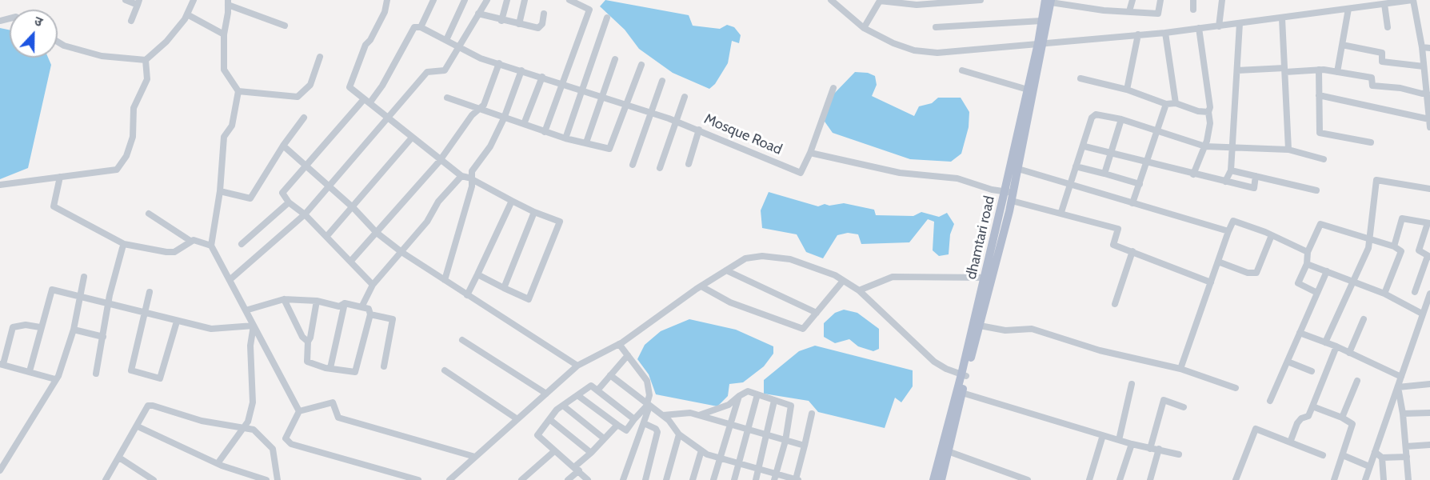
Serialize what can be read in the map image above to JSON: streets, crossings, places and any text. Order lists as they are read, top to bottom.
{
  "streets": {
    "main road": ["dhamtari road"],
    "street": ["Mosque Road"]
  },
  "north": "top"
}
